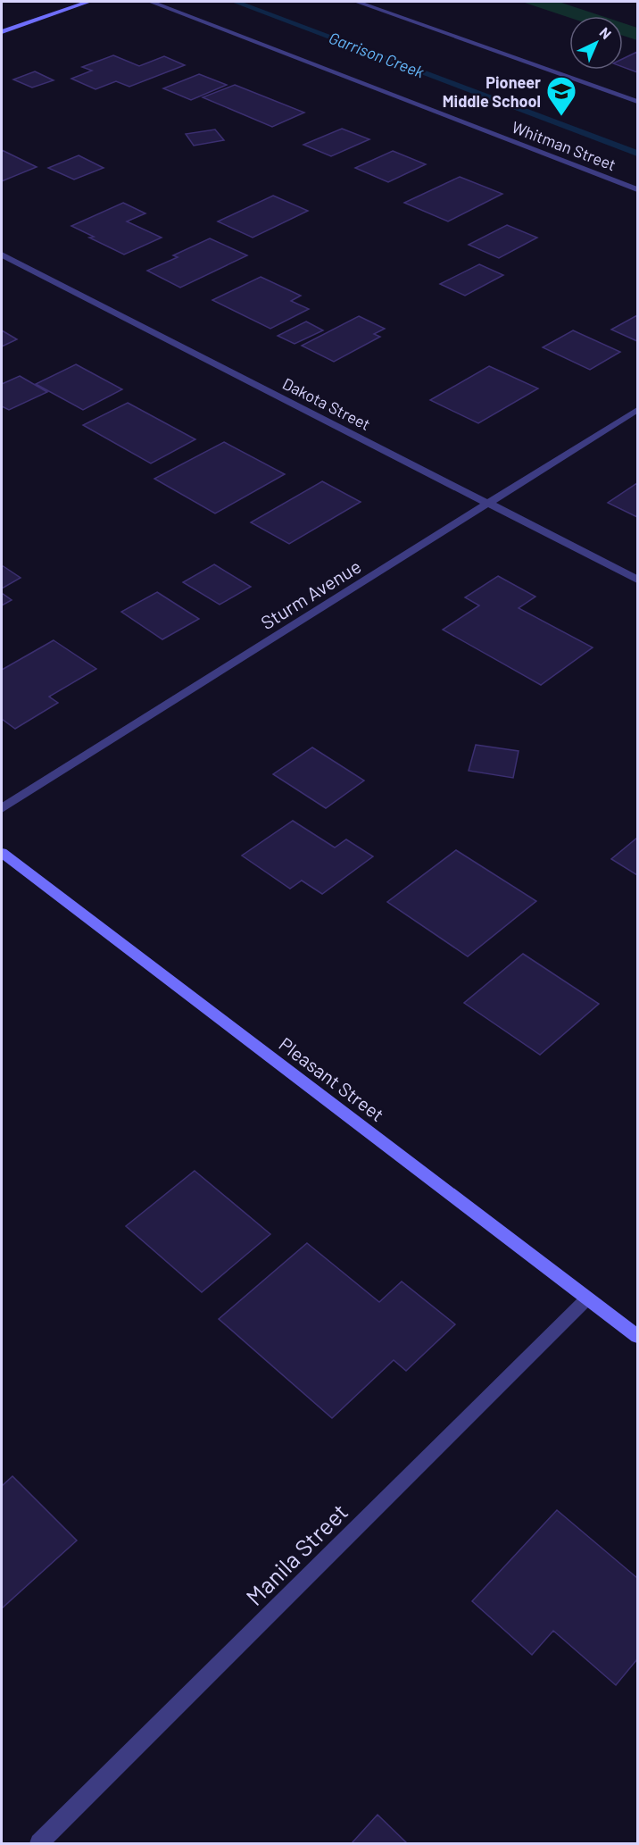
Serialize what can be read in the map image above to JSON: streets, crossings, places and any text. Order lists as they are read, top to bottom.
{
  "streets": {
    "main road": ["Pleasant Street"],
    "street": [
      "Whitman Street",
      "Dakota Street",
      "Sturm Avenue",
      "Manila Street"
    ]
  },
  "crossings": [
    ["Dakota Street", "Sturm Avenue"],
    ["Pleasant Street", "Manila Street"]
  ],
  "water": ["Garrison Creek"],
  "places": {
    "school or university": ["Pioneer Middle School"]
  },
  "north": "top right"
}
